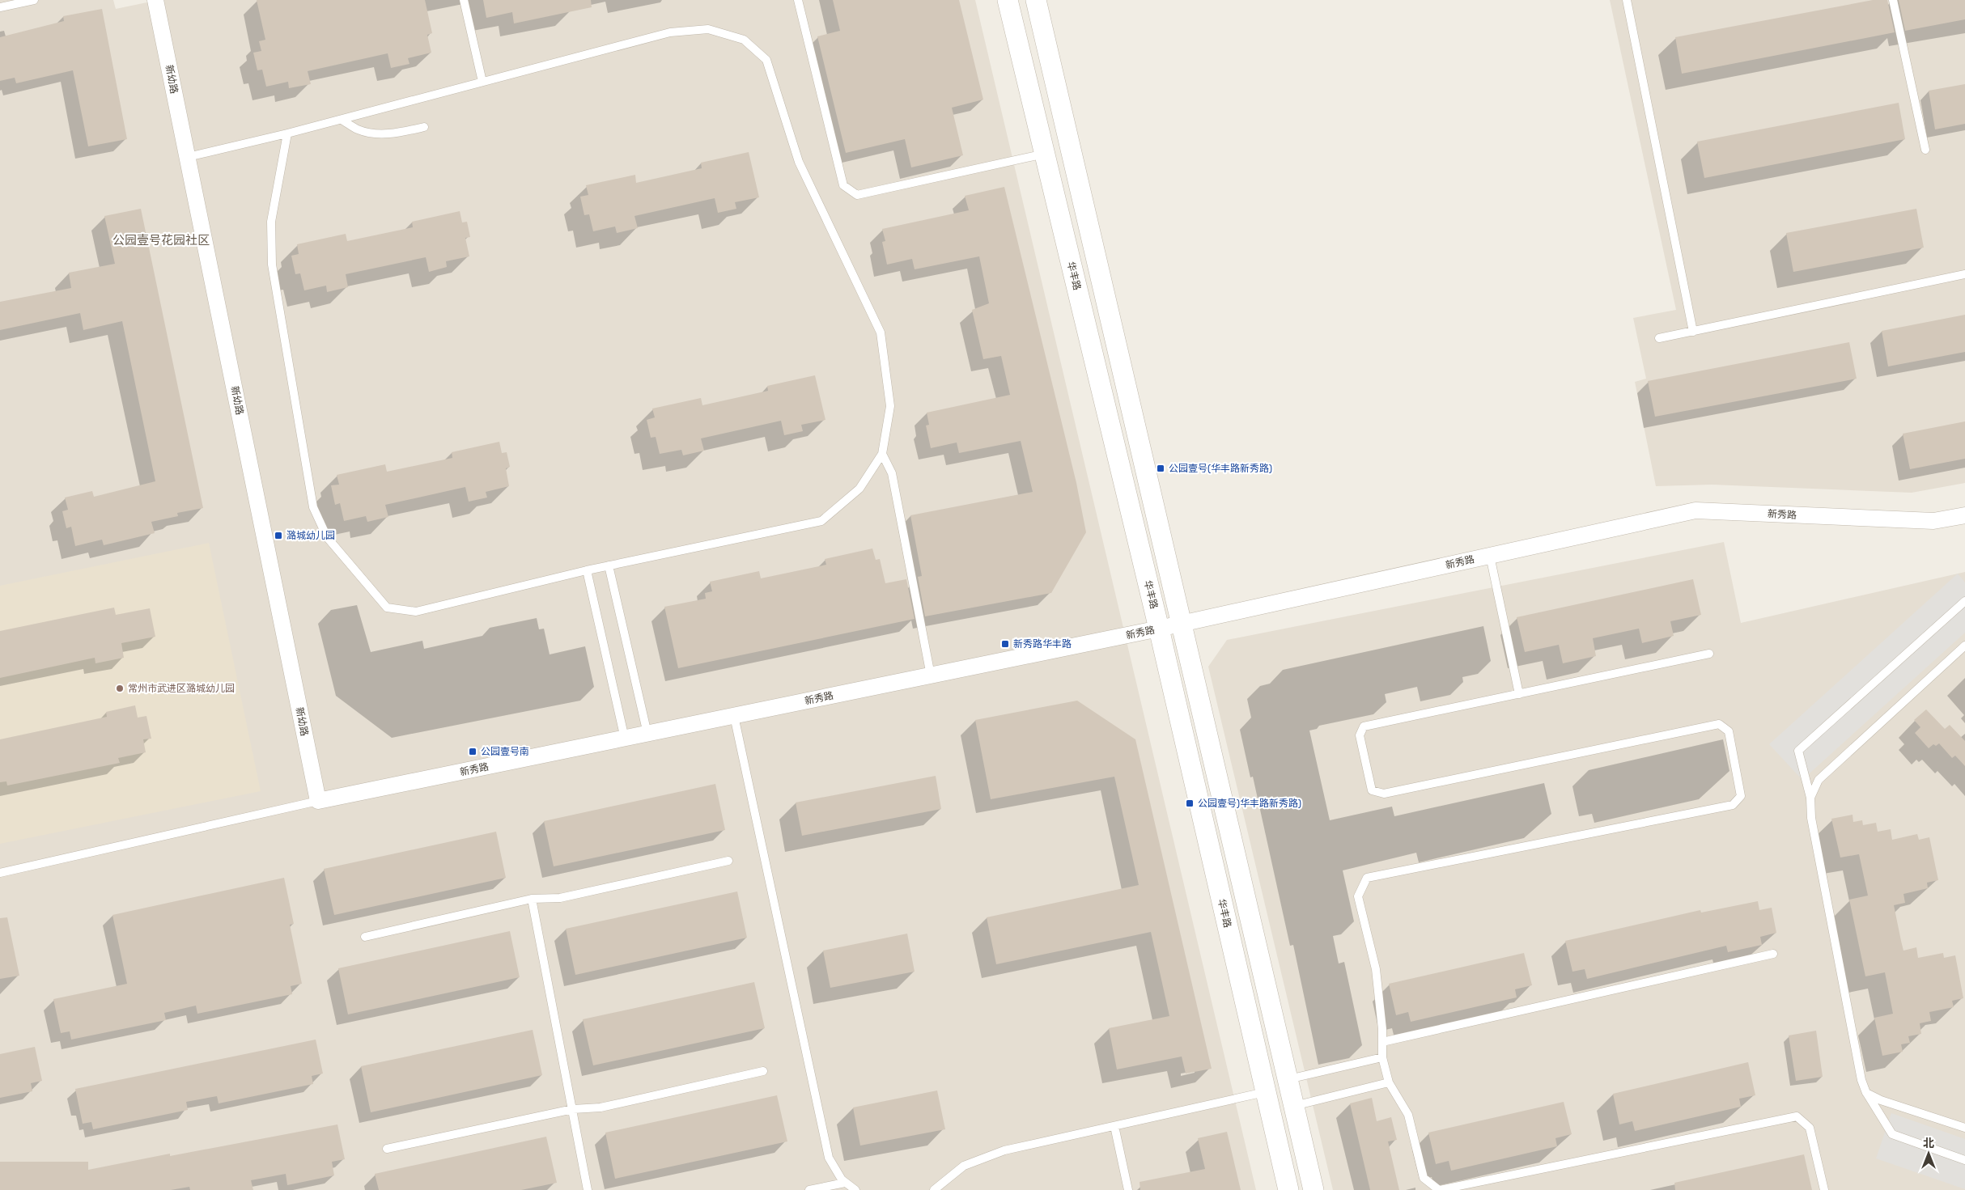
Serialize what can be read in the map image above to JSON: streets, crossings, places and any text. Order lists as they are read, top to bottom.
{
  "streets": {
    "street": ["新幼路", "华丰路", "新秀路"]
  },
  "crossings": [
    ["新幼路", "新秀路"],
    ["华丰路", "新秀路"]
  ],
  "districts": ["公园壹号花园社区"],
  "places": {
    "transit": [
      "公园壹号(华丰路新秀路)",
      "潞城幼儿园",
      "新秀路华丰路",
      "公园壹号南",
      "公园壹号)华丰路新秀路)"
    ],
    "other": ["常州市武进区潞城幼儿园"]
  },
  "north": "top"
}
